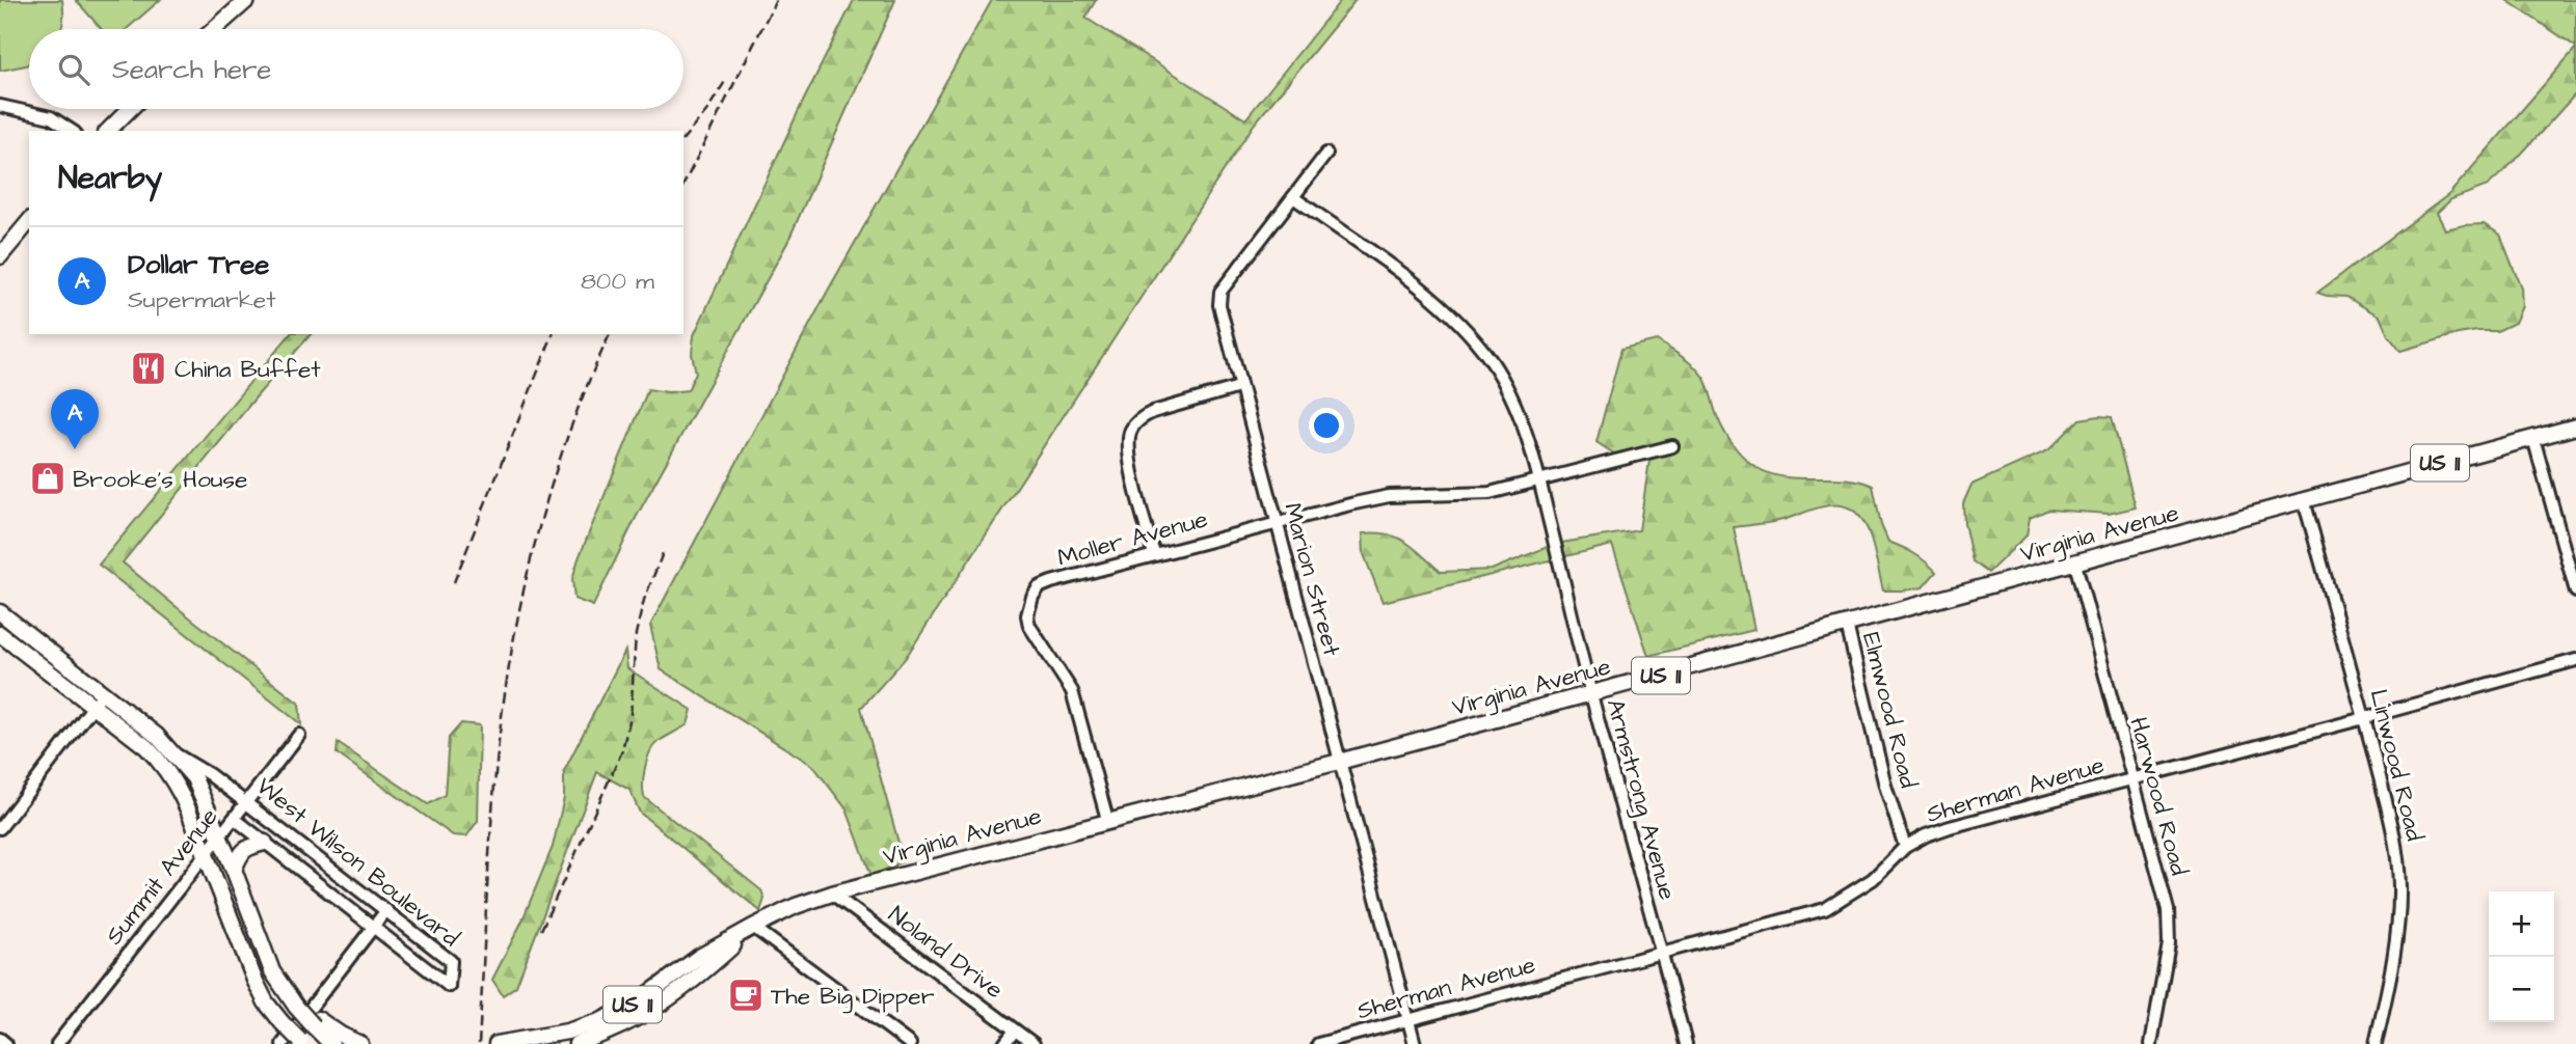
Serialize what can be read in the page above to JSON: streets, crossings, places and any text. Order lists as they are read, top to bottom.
{
  "streets": {
    "main road": ["US 11", "Virginia Avenue", "West Wilson Boulevard"],
    "street": [
      "Moller Avenue",
      "Marion Street",
      "Elmwood Road",
      "Linwood Road",
      "Sherman Avenue",
      "Harwood Road",
      "Armstrong Avenue",
      "Summit Avenue",
      "Noland Drive"
    ]
  },
  "crossings": [
    ["Virginia Avenue", "Moller Avenue"],
    ["Virginia Avenue", "Marion Street"],
    ["Virginia Avenue", "Elmwood Road"],
    ["Virginia Avenue", "Linwood Road"],
    ["Virginia Avenue", "Harwood Road"],
    ["Virginia Avenue", "Armstrong Avenue"],
    ["Virginia Avenue", "Noland Drive"],
    ["Moller Avenue", "Marion Street"],
    ["Moller Avenue", "Armstrong Avenue"],
    ["Marion Street", "Sherman Avenue"],
    ["Marion Street", "Armstrong Avenue"],
    ["Elmwood Road", "Sherman Avenue"],
    ["Linwood Road", "Sherman Avenue"],
    ["Sherman Avenue", "Harwood Road"],
    ["Sherman Avenue", "Armstrong Avenue"],
    ["West Wilson Boulevard", "Summit Avenue"]
  ],
  "places": {
    "restaurant": ["China Buffet"],
    "shop": ["Brooke's House"],
    "cafe": ["The Big Dipper"]
  },
  "page": {
    "search": "Search here",
    "heading": "Nearby",
    "list": [
      {
        "mark": "A",
        "name": "Dollar Tree",
        "note": "Supermarket",
        "value": "800 m"
      }
    ],
    "pins": "A",
    "map_buttons": ["+", "−"]
  }
}
